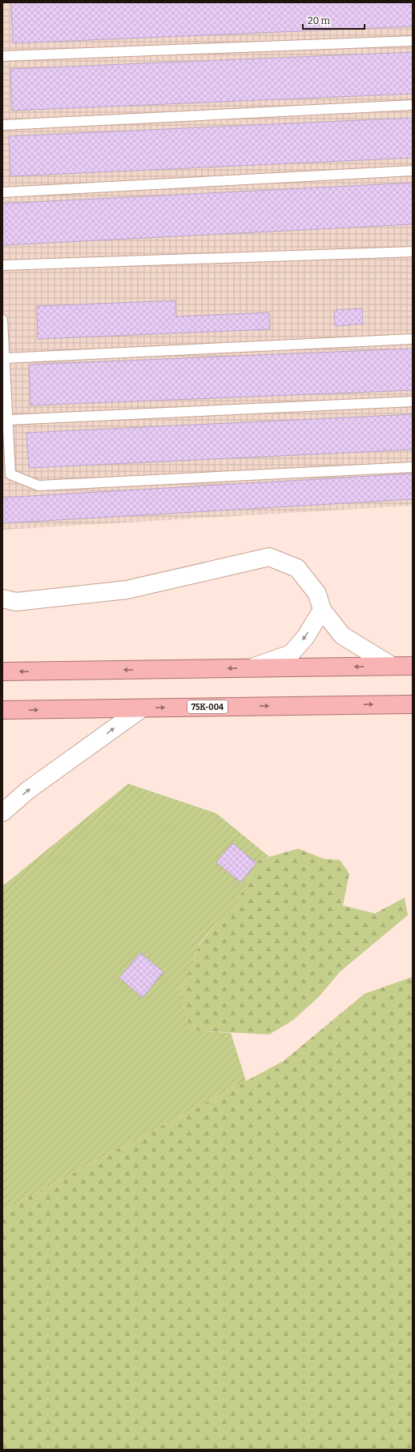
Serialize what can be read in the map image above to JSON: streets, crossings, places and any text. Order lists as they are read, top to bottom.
{
  "streets": {
    "highway": ["75К-004"]
  },
  "scale_bar": "20 m"
}
